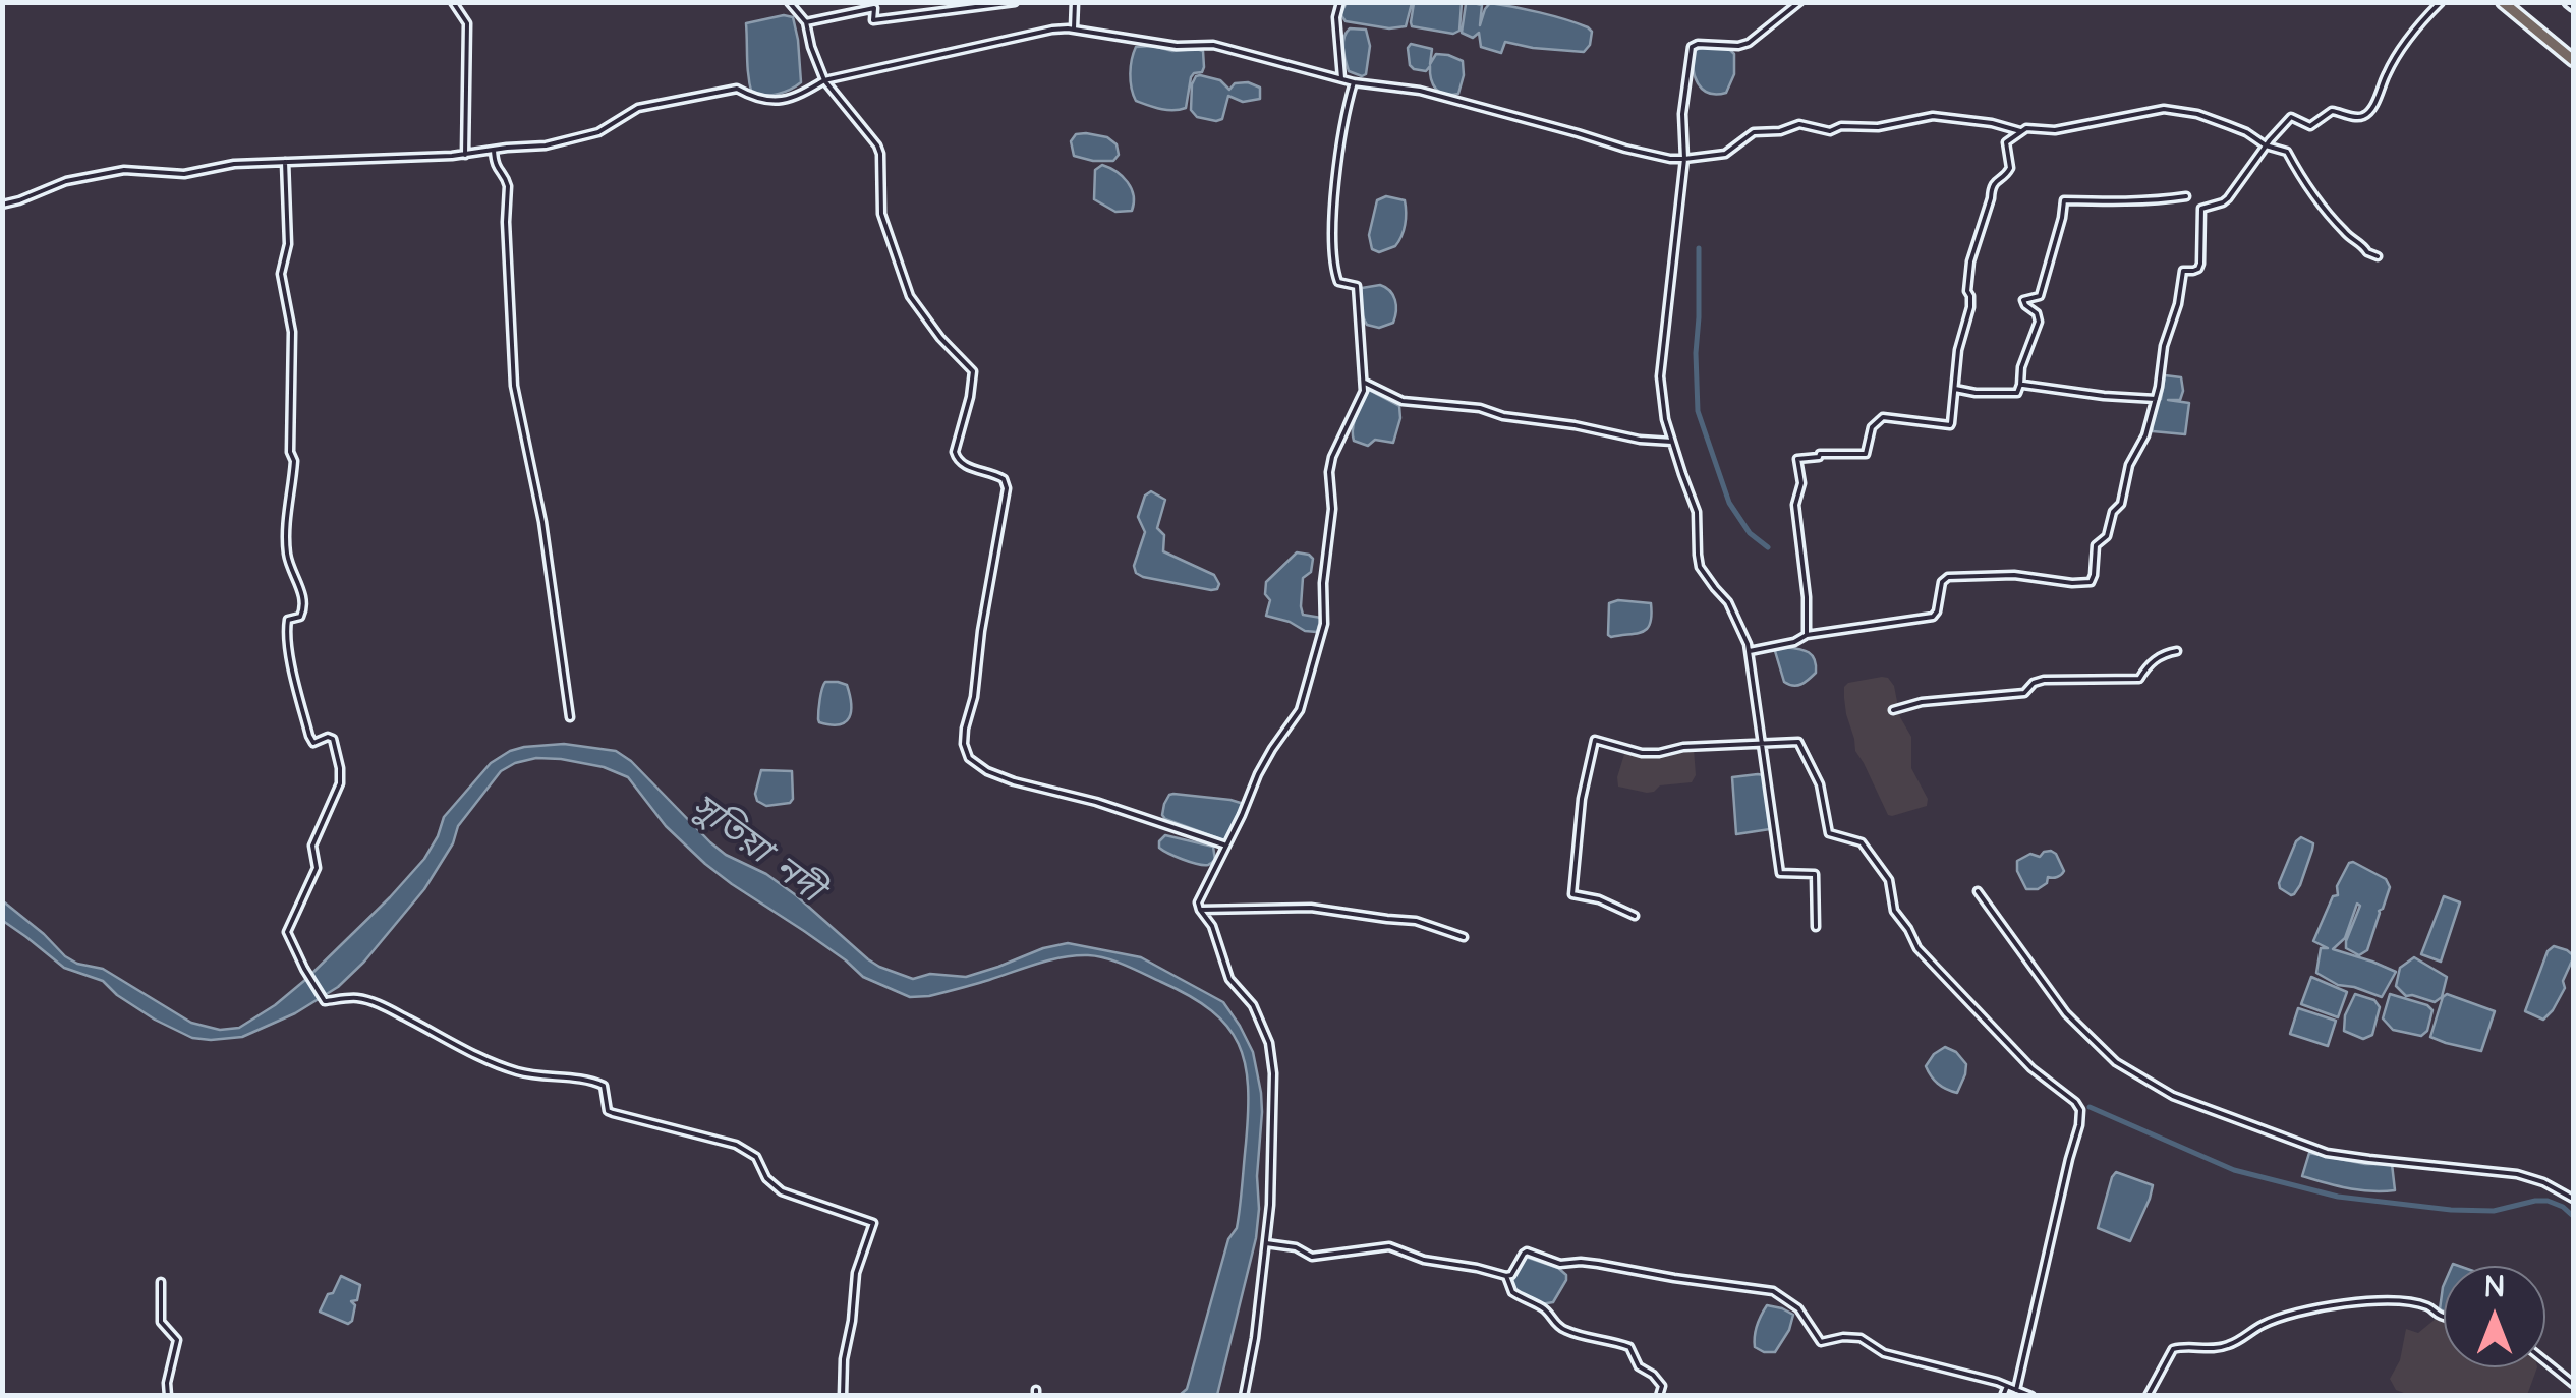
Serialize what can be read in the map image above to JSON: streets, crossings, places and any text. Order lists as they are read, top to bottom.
{
  "water": ["সুতিয়া নদী"],
  "north": "top"
}
